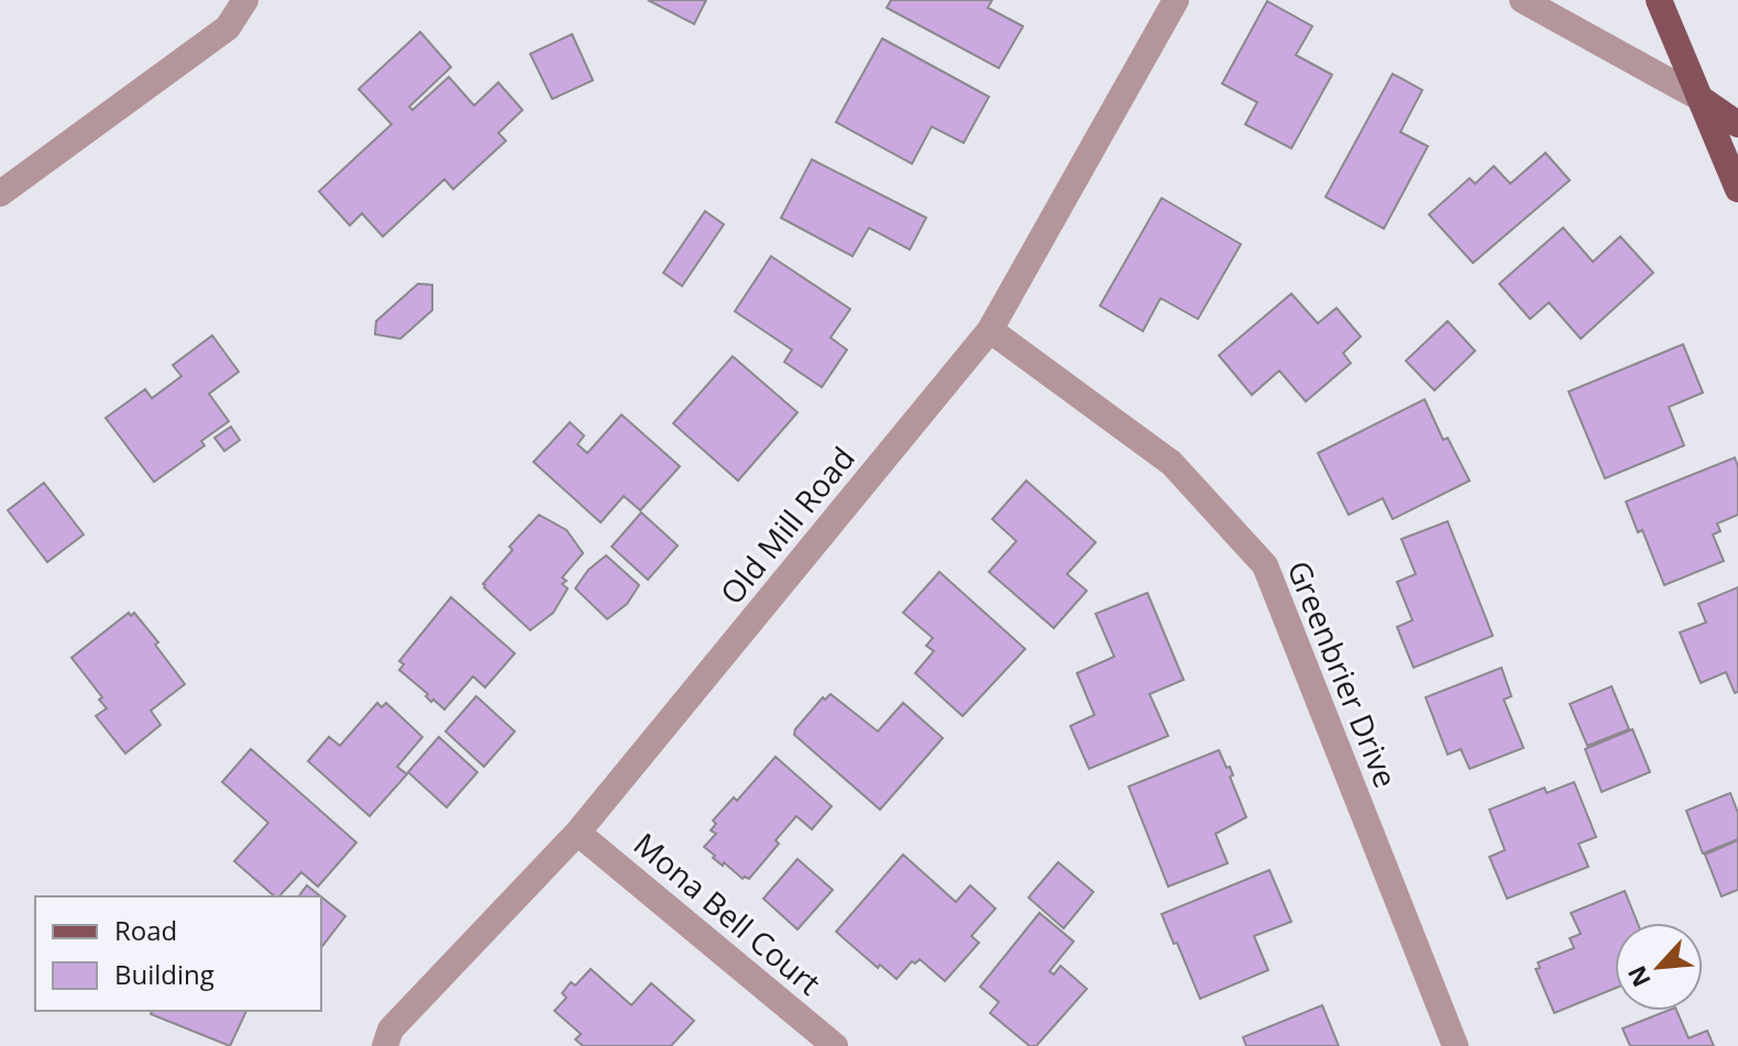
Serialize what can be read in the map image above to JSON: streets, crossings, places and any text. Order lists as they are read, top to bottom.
{
  "streets": {
    "street": ["Old Mill Road", "Greenbrier Drive", "Mona Bell Court"]
  },
  "crossings": [
    ["Old Mill Road", "Greenbrier Drive"],
    ["Old Mill Road", "Mona Bell Court"]
  ],
  "legend": ["Road", "Building"],
  "north": "bottom left"
}
